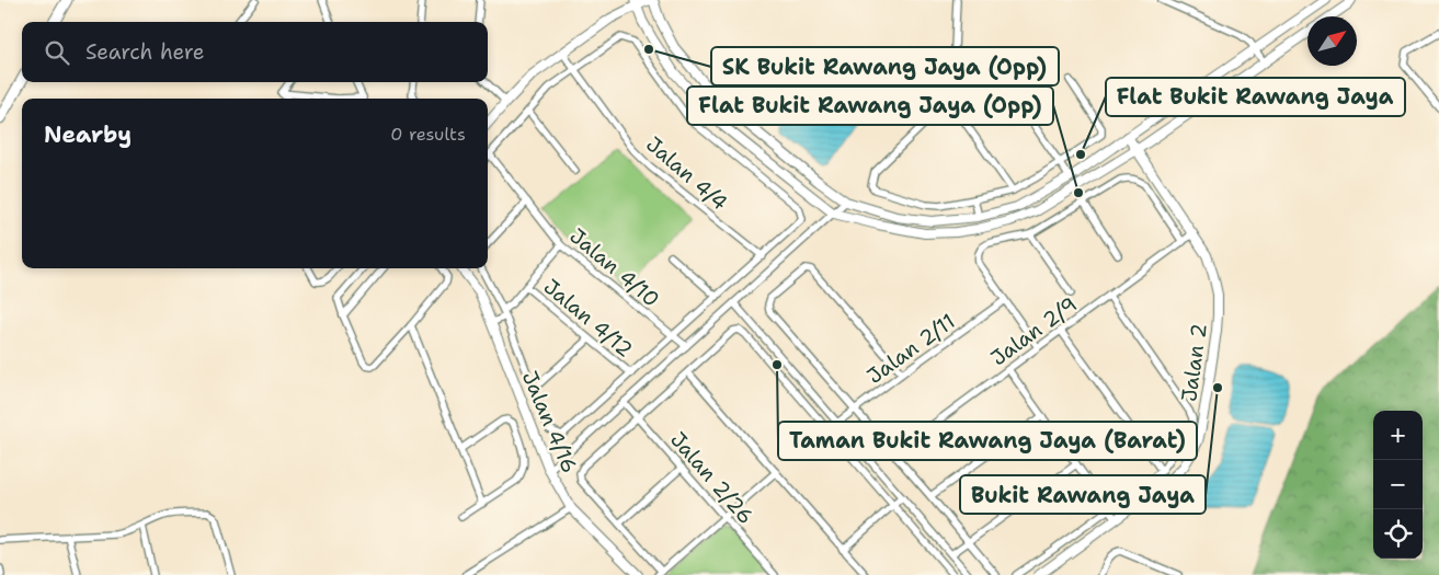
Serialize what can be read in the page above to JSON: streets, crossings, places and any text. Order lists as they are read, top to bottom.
{
  "streets": {
    "street": [
      "Jalan 4/4",
      "Jalan 4/10",
      "Jalan 4/12",
      "Jalan 2/9",
      "Jalan 2/11",
      "Jalan 2",
      "Jalan 4/16",
      "Jalan 2/26"
    ]
  },
  "crossings": [
    ["Jalan 2/9", "Jalan 2"]
  ],
  "places": [
    "SK Bukit Rawang Jaya (Opp)",
    "Flat Bukit Rawang Jaya",
    "Flat Bukit Rawang Jaya (Opp)",
    "Taman Bukit Rawang Jaya (Barat)",
    "Bukit Rawang Jaya"
  ],
  "north": "top right",
  "page": {
    "search": "Search here",
    "heading": ["Nearby", "0 results"],
    "map_buttons": ["+", "−"]
  }
}
